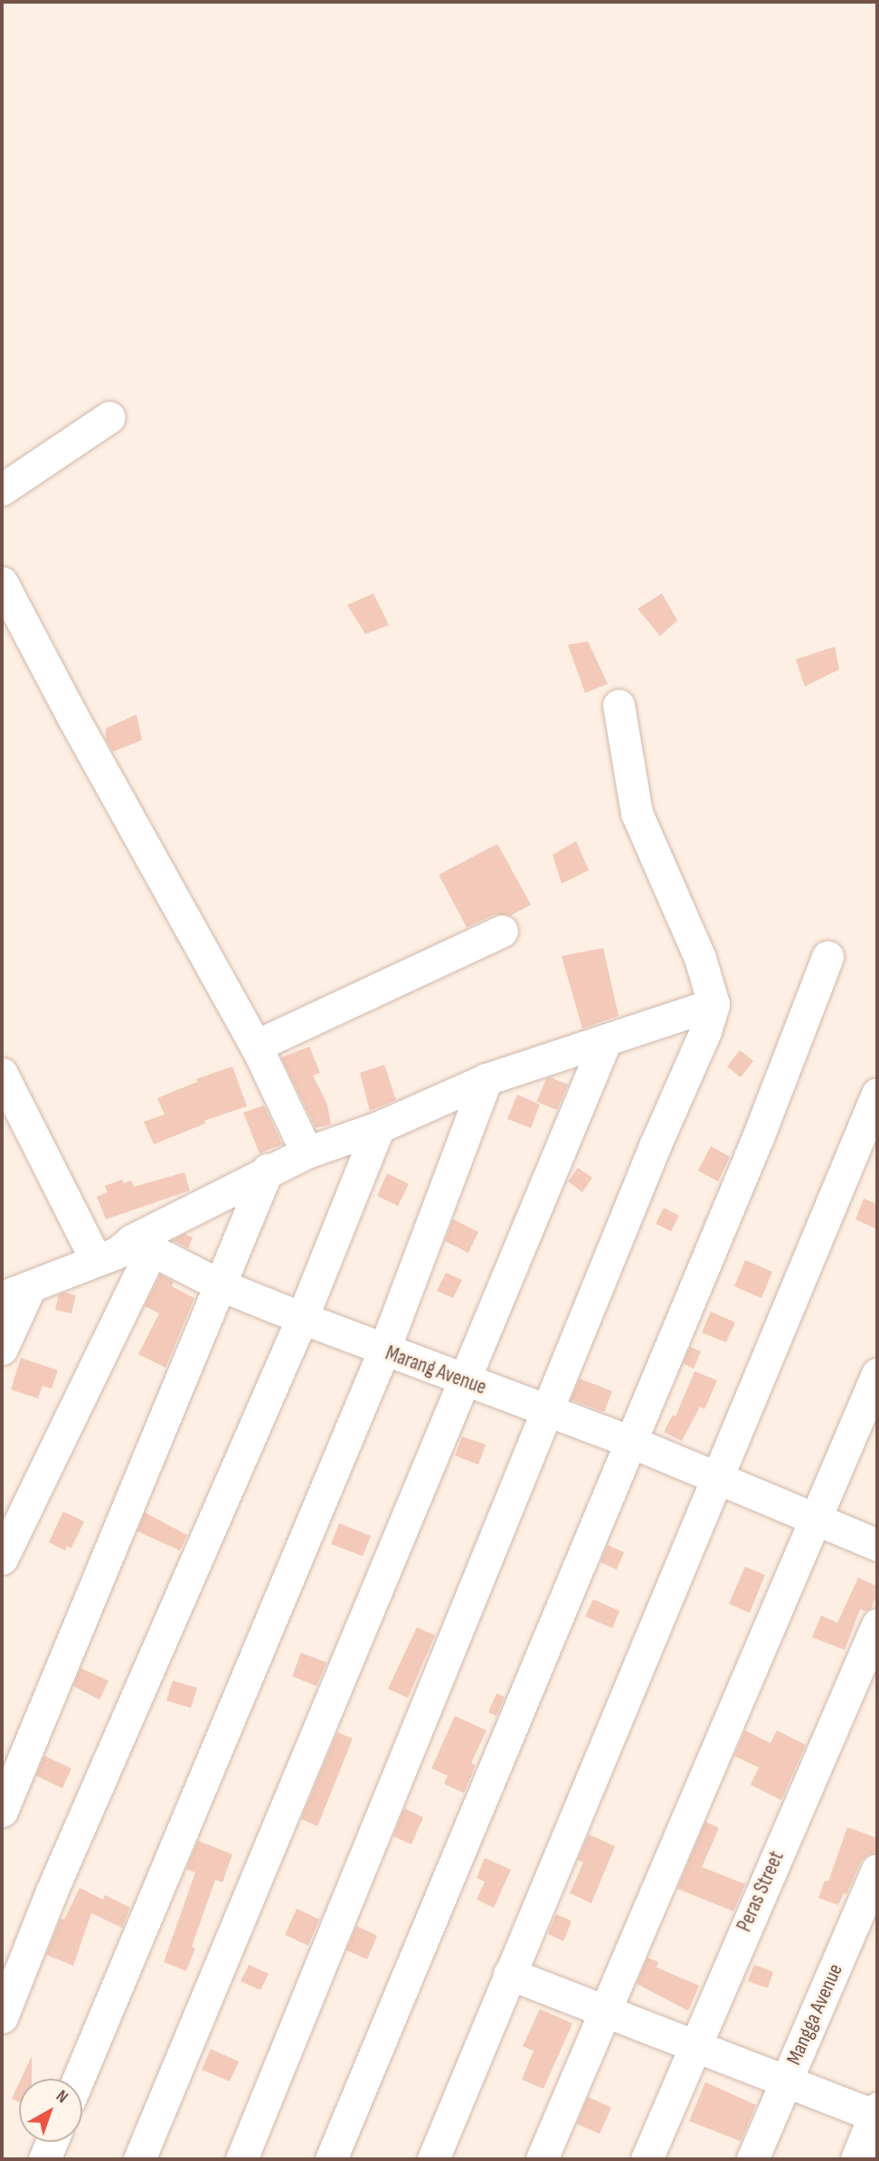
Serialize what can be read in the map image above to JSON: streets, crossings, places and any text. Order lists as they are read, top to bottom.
{
  "streets": {
    "street": ["Marang Avenue", "Peras Street", "Mangga Avenue"]
  },
  "north": "top right"
}
